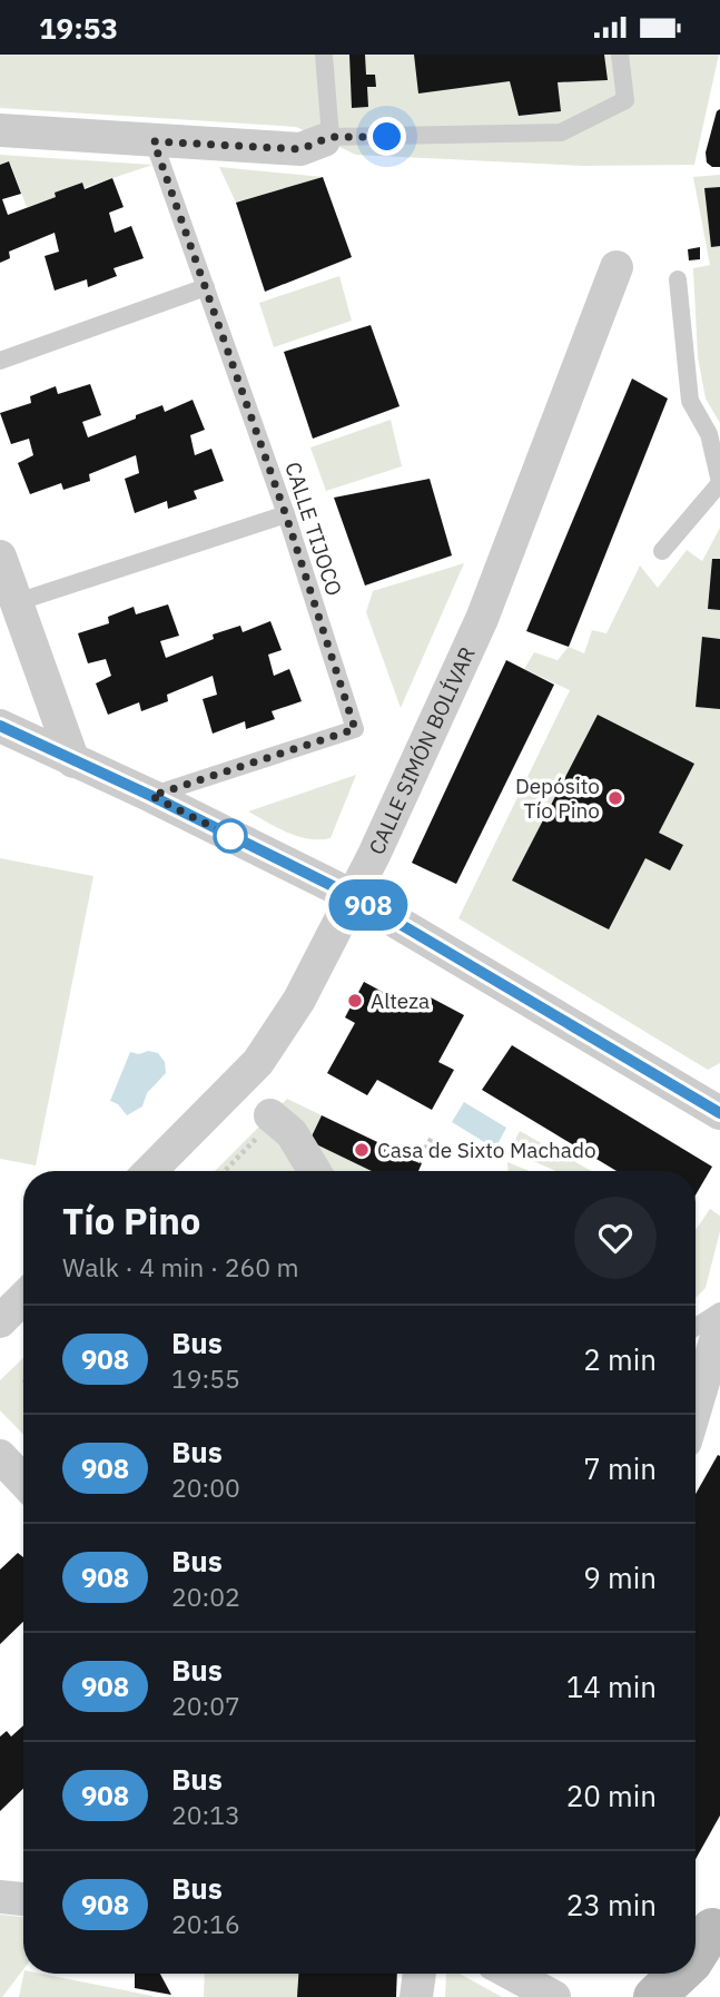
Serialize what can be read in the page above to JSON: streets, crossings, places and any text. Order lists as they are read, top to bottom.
{
  "streets": {
    "street": ["CALLE SIMÓN BOLÍVAR"],
    "lane": ["CALLE TIJOCO"]
  },
  "places": ["Depósito Tío Pino", "Alteza", "Casa de Sixto Machado"],
  "lines": ["bus line 908"],
  "page": {
    "status": "19:53",
    "on_map": "908",
    "heading": ["Tío Pino", "Walk · 4 min · 260 m"],
    "list": [
      {
        "mark": "908",
        "name": "Bus",
        "note": "19:55",
        "value": "2 min"
      },
      {
        "mark": "908",
        "name": "Bus",
        "note": "20:00",
        "value": "7 min"
      },
      {
        "mark": "908",
        "name": "Bus",
        "note": "20:02",
        "value": "9 min"
      },
      {
        "mark": "908",
        "name": "Bus",
        "note": "20:07",
        "value": "14 min"
      },
      {
        "mark": "908",
        "name": "Bus",
        "note": "20:13",
        "value": "20 min"
      },
      {
        "mark": "908",
        "name": "Bus",
        "note": "20:16",
        "value": "23 min"
      }
    ]
  }
}
